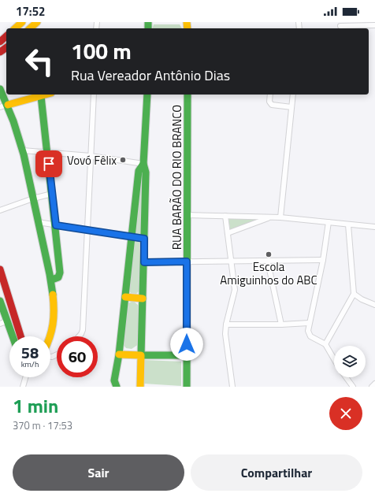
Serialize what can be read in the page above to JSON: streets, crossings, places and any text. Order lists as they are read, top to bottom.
{
  "streets": {
    "main road": ["RUA BARÃO DO RIO BRANCO"]
  },
  "places": ["Vovó Fêlix", "Escola Amiguinhos do ABC"],
  "page": {
    "status": "17:52",
    "turn": ["100 m", "Rua Vereador Antônio Dias"],
    "speed": "58 km/h",
    "limit": "60",
    "heading": ["1 min", "370 m · 17:53"],
    "buttons": ["Sair", "Compartilhar"]
  }
}
